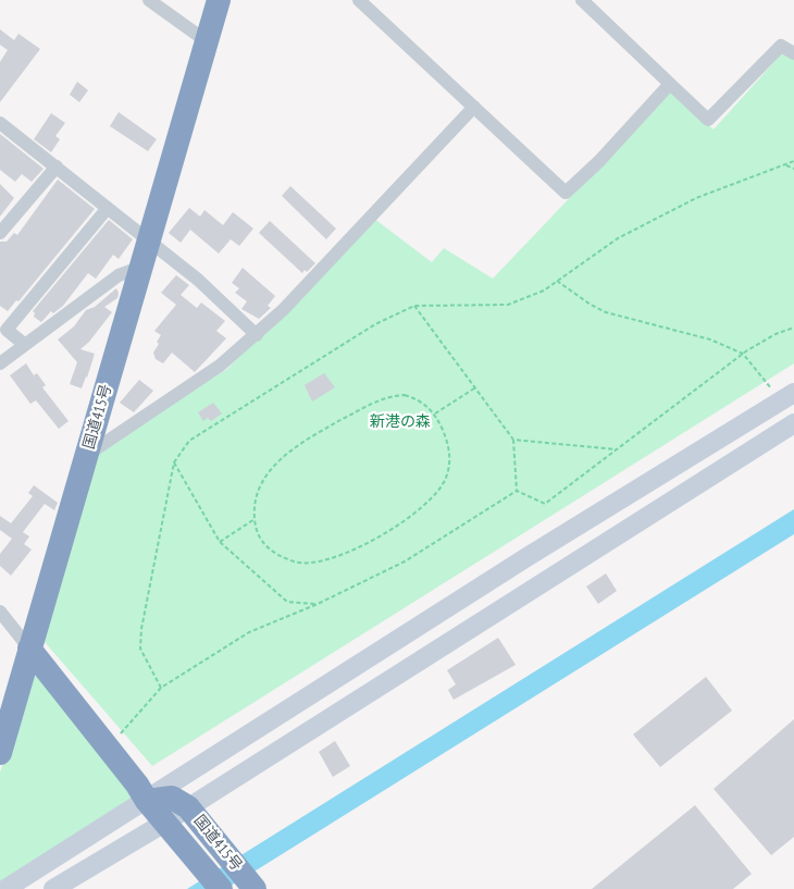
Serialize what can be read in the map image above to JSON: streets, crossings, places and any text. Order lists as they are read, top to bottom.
{
  "streets": {
    "highway": ["国道415号"]
  },
  "parks": ["新港の森"]
}
